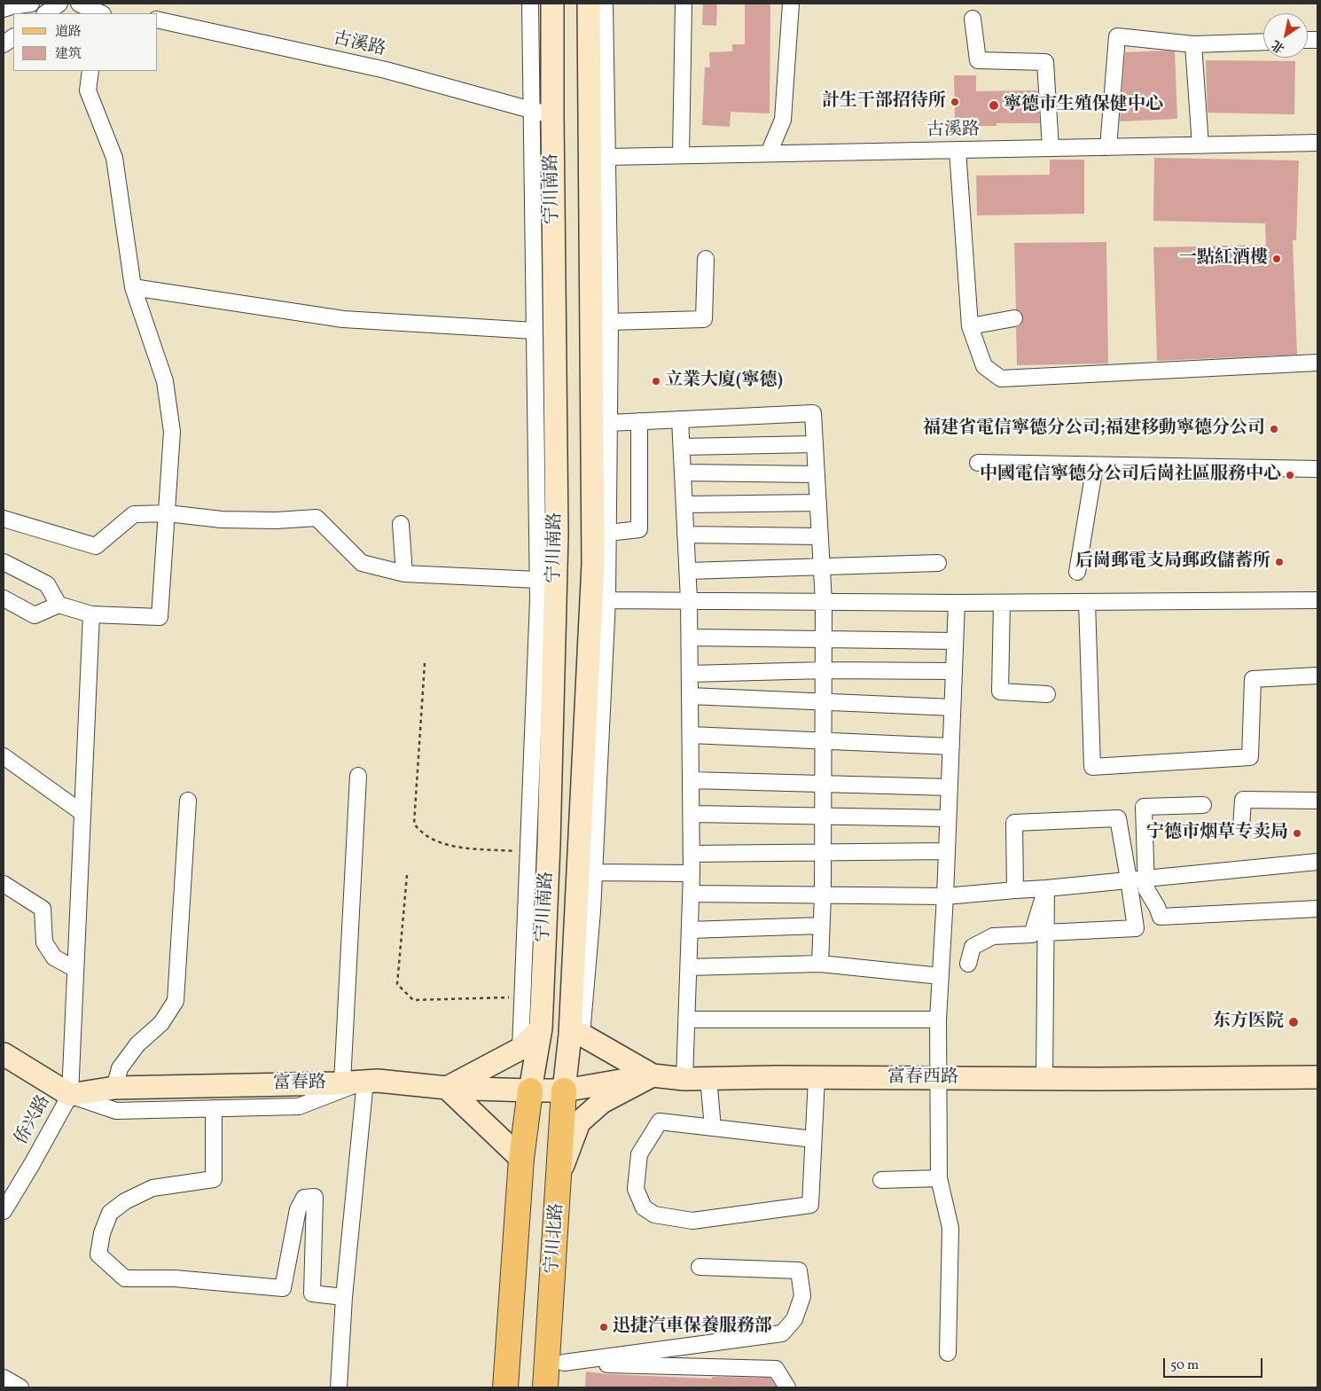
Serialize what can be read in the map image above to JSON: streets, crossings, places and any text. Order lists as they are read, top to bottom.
{
  "streets": {
    "main road": [
      "宁川南路",
      "富春西路",
      "富春路",
      "宁川北路"
    ],
    "street": ["古溪路", "侨兴路"]
  },
  "crossings": [
    ["古溪路", "宁川南路"],
    ["宁川南路", "富春西路"],
    ["宁川南路", "富春路"],
    ["宁川南路", "宁川北路"],
    ["富春西路", "富春路"],
    ["富春西路", "宁川北路"],
    ["富春路", "侨兴路"]
  ],
  "places": [
    "計生干部招待所",
    "寧德市生殖保健中心",
    "一點紅酒樓",
    "立業大廈(寧德)",
    "福建省電信寧德分公司;福建移動寧德分公司",
    "中國電信寧德分公司后崗社區服務中心",
    "后崗郵電支局郵政儲蓄所",
    "宁德市烟草专卖局",
    "东方医院",
    "迅捷汽車保養服務部"
  ],
  "legend": ["道路", "建筑"],
  "scale_bar": "50 m",
  "north": "bottom left"
}
